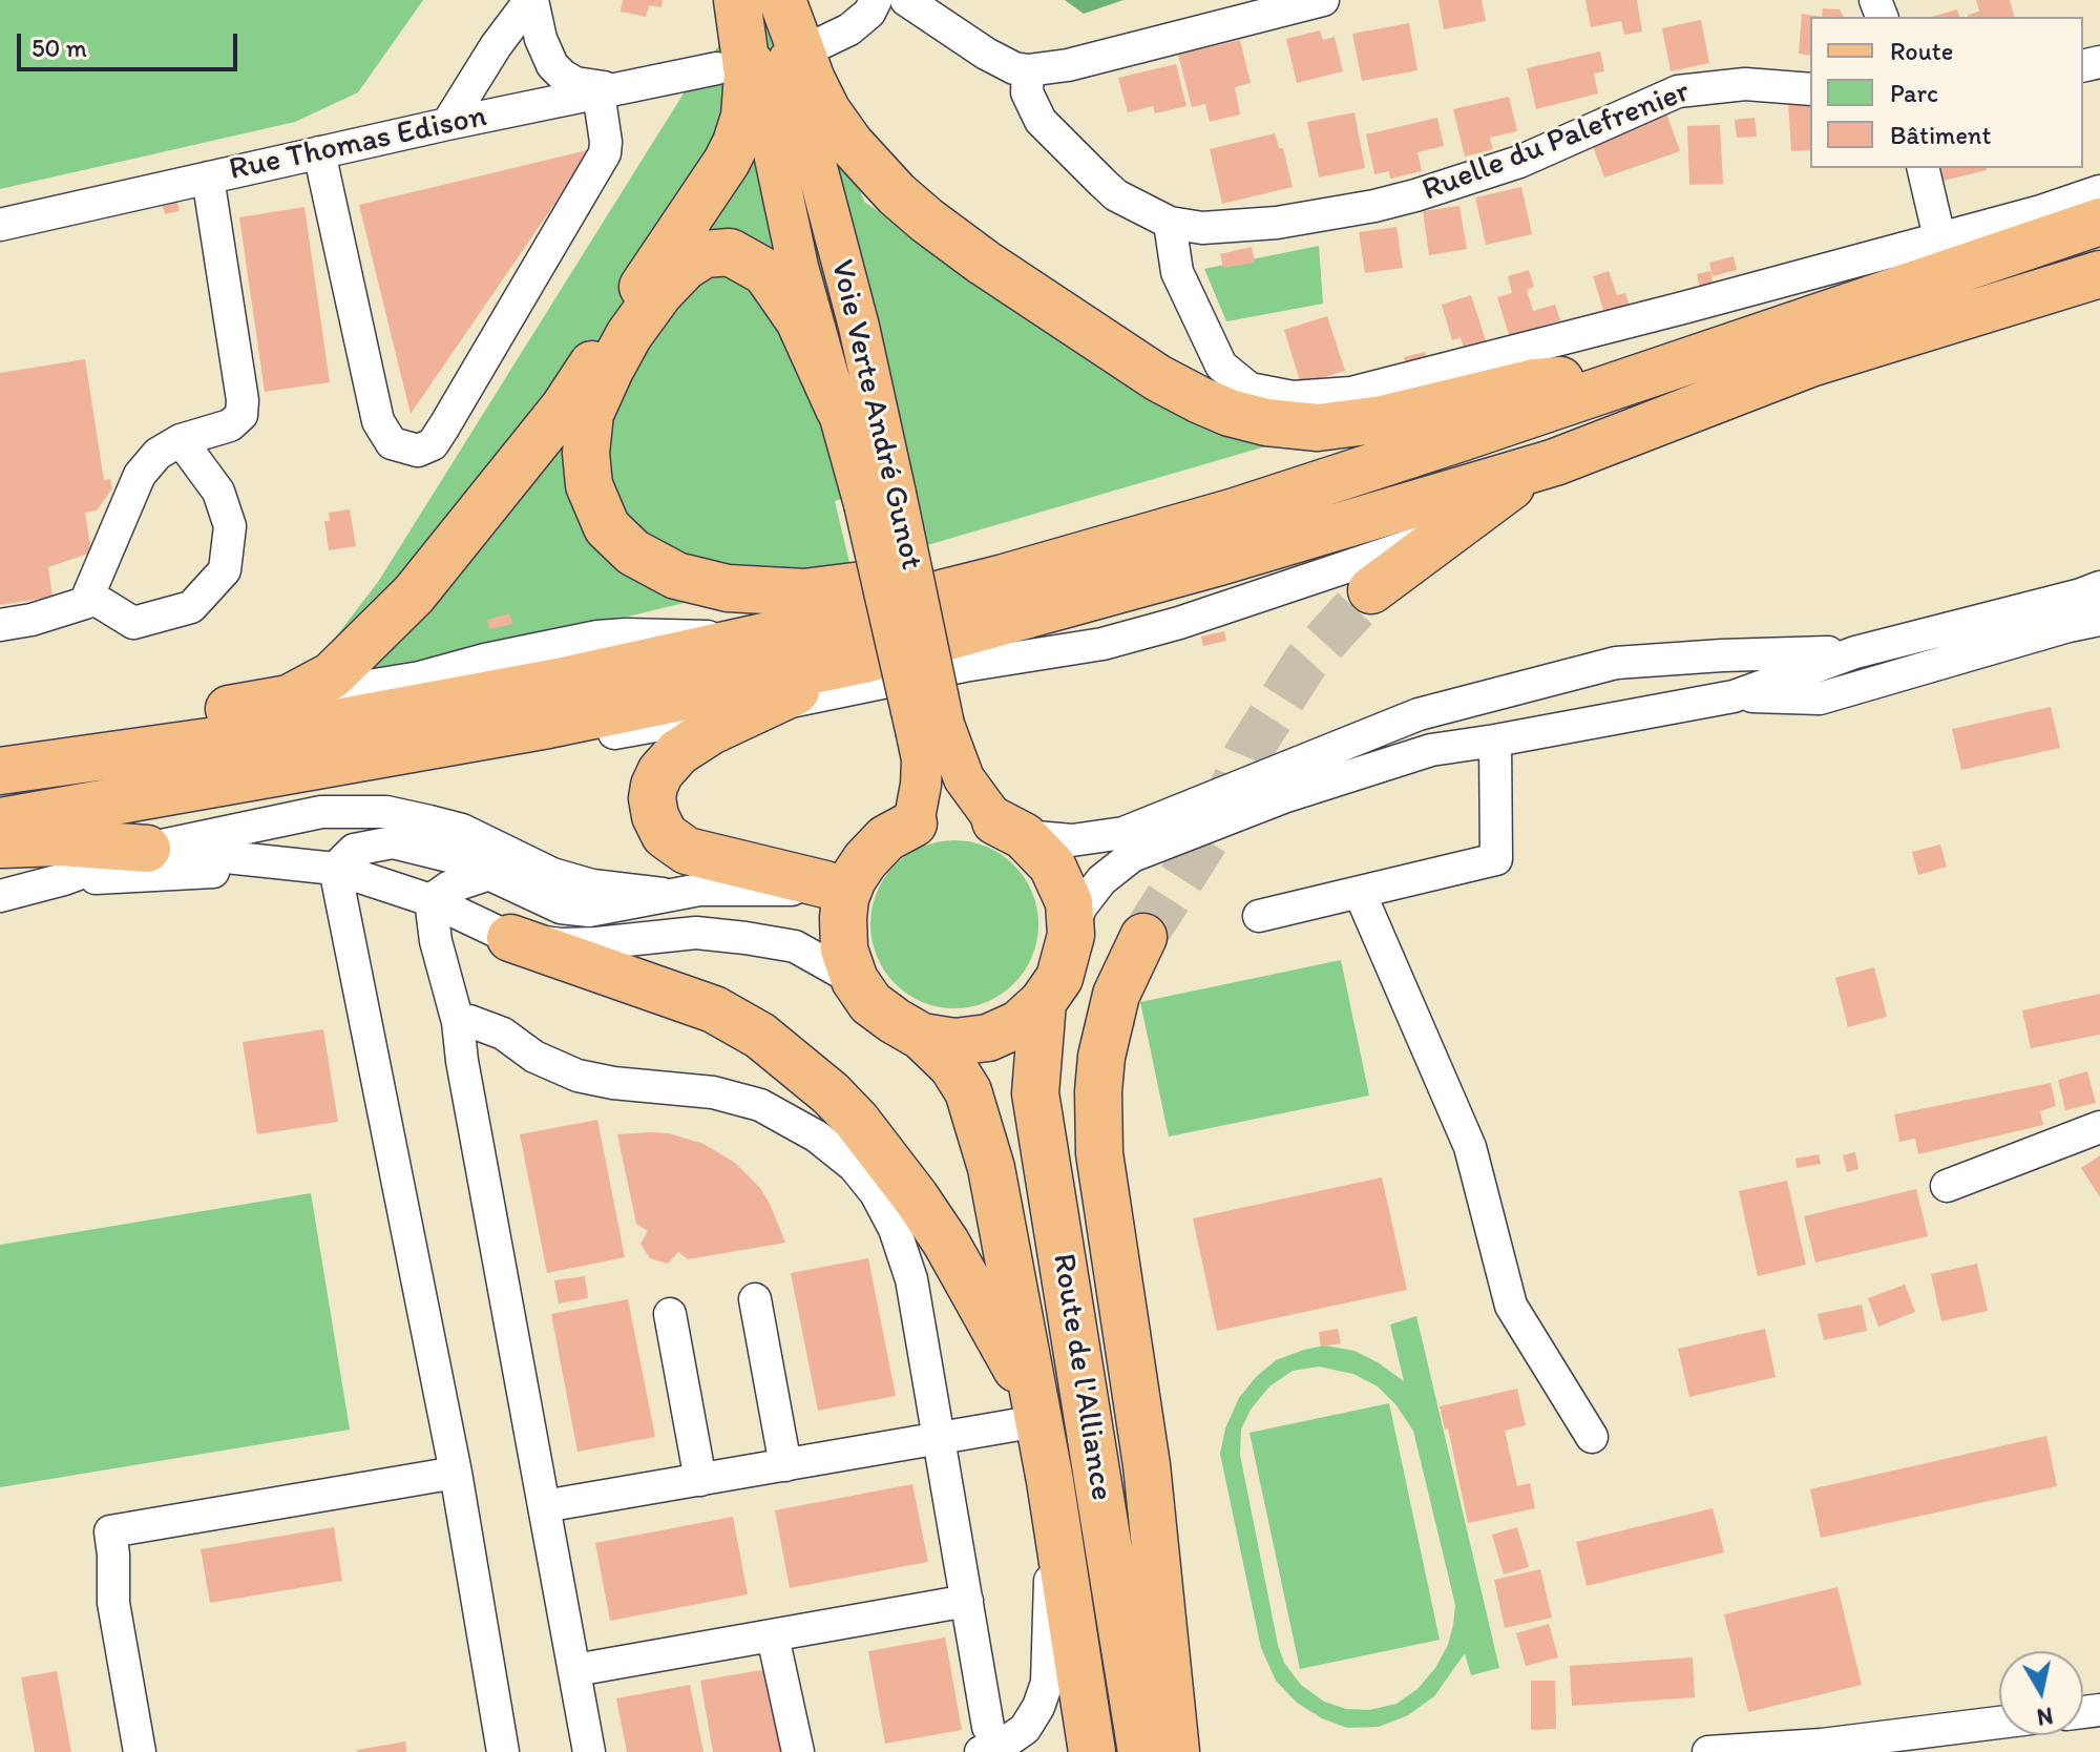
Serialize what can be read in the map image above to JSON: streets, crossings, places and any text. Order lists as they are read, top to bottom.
{
  "streets": {
    "highway": ["Route de l'Alliance"],
    "main road": ["Voie Verte André Gunot"],
    "street": ["Ruelle du Palefrenier", "Rue Thomas Edison"]
  },
  "legend": ["Route", "Parc", "Bâtiment"],
  "scale_bar": "50 m",
  "north": "bottom"
}
